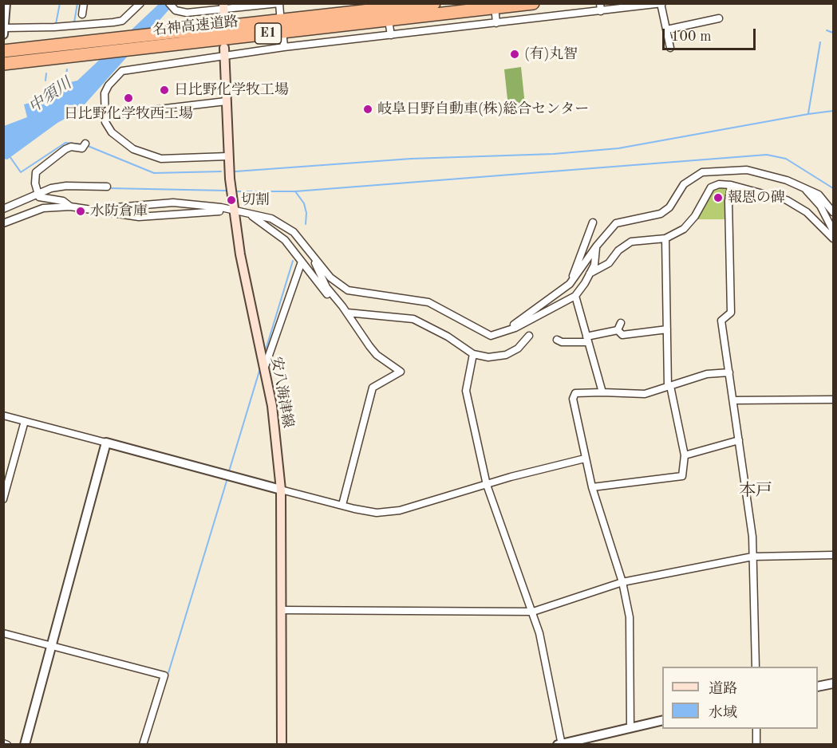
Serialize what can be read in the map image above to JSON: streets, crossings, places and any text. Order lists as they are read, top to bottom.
{
  "streets": {
    "highway": ["名神高速道路", "E1"],
    "main road": ["安八海津線"]
  },
  "districts": ["本戸"],
  "water": ["中須川"],
  "places": [
    "(有)丸智",
    "日比野化学牧工場",
    "日比野化学牧西工場",
    "岐阜日野自動車(株)総合センター",
    "報恩の碑",
    "切割",
    "水防倉庫"
  ],
  "legend": ["道路", "水域"],
  "scale_bar": "100 m"
}
